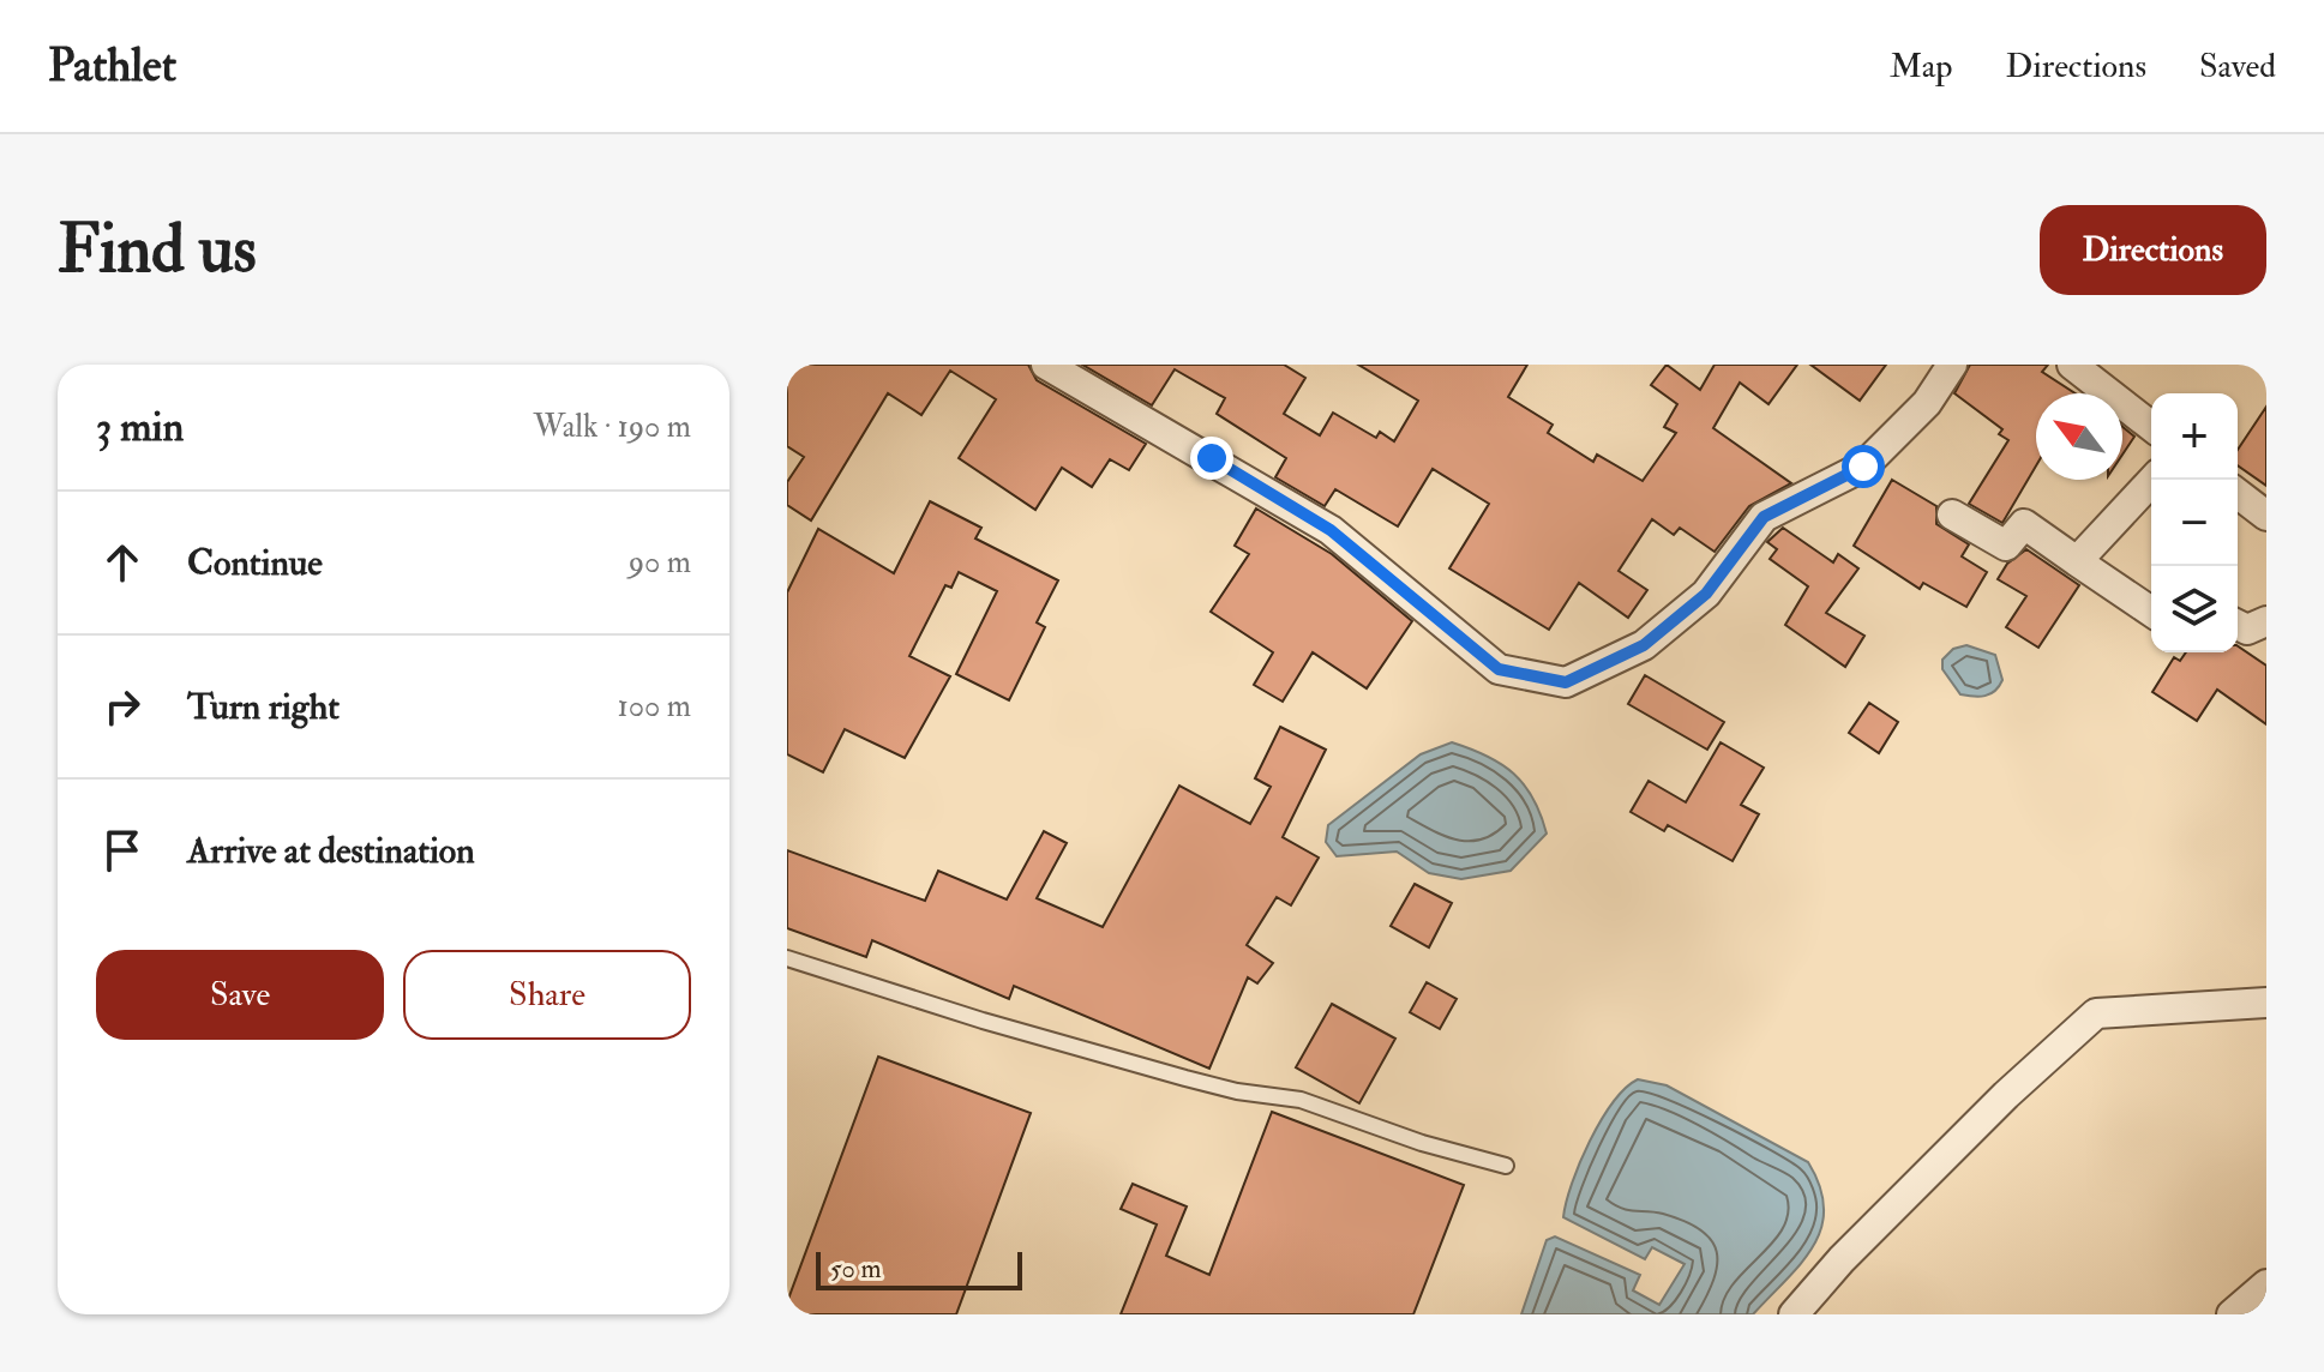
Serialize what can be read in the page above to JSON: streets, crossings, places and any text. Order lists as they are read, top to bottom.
{
  "scale_bar": "50 m",
  "north": "top left",
  "page": {
    "header": "Pathlet",
    "nav": ["Map", "Directions", "Saved"],
    "buttons": [
      "Directions",
      ["Save", "Share"]
    ],
    "title": "Find us",
    "heading": ["3 min", "Walk · 190 m"],
    "map_buttons": ["+", "−"],
    "list": [
      ["Continue", "90 m"],
      ["Turn right", "100 m"],
      "Arrive at destination"
    ],
    "scale": "50 m"
  }
}
